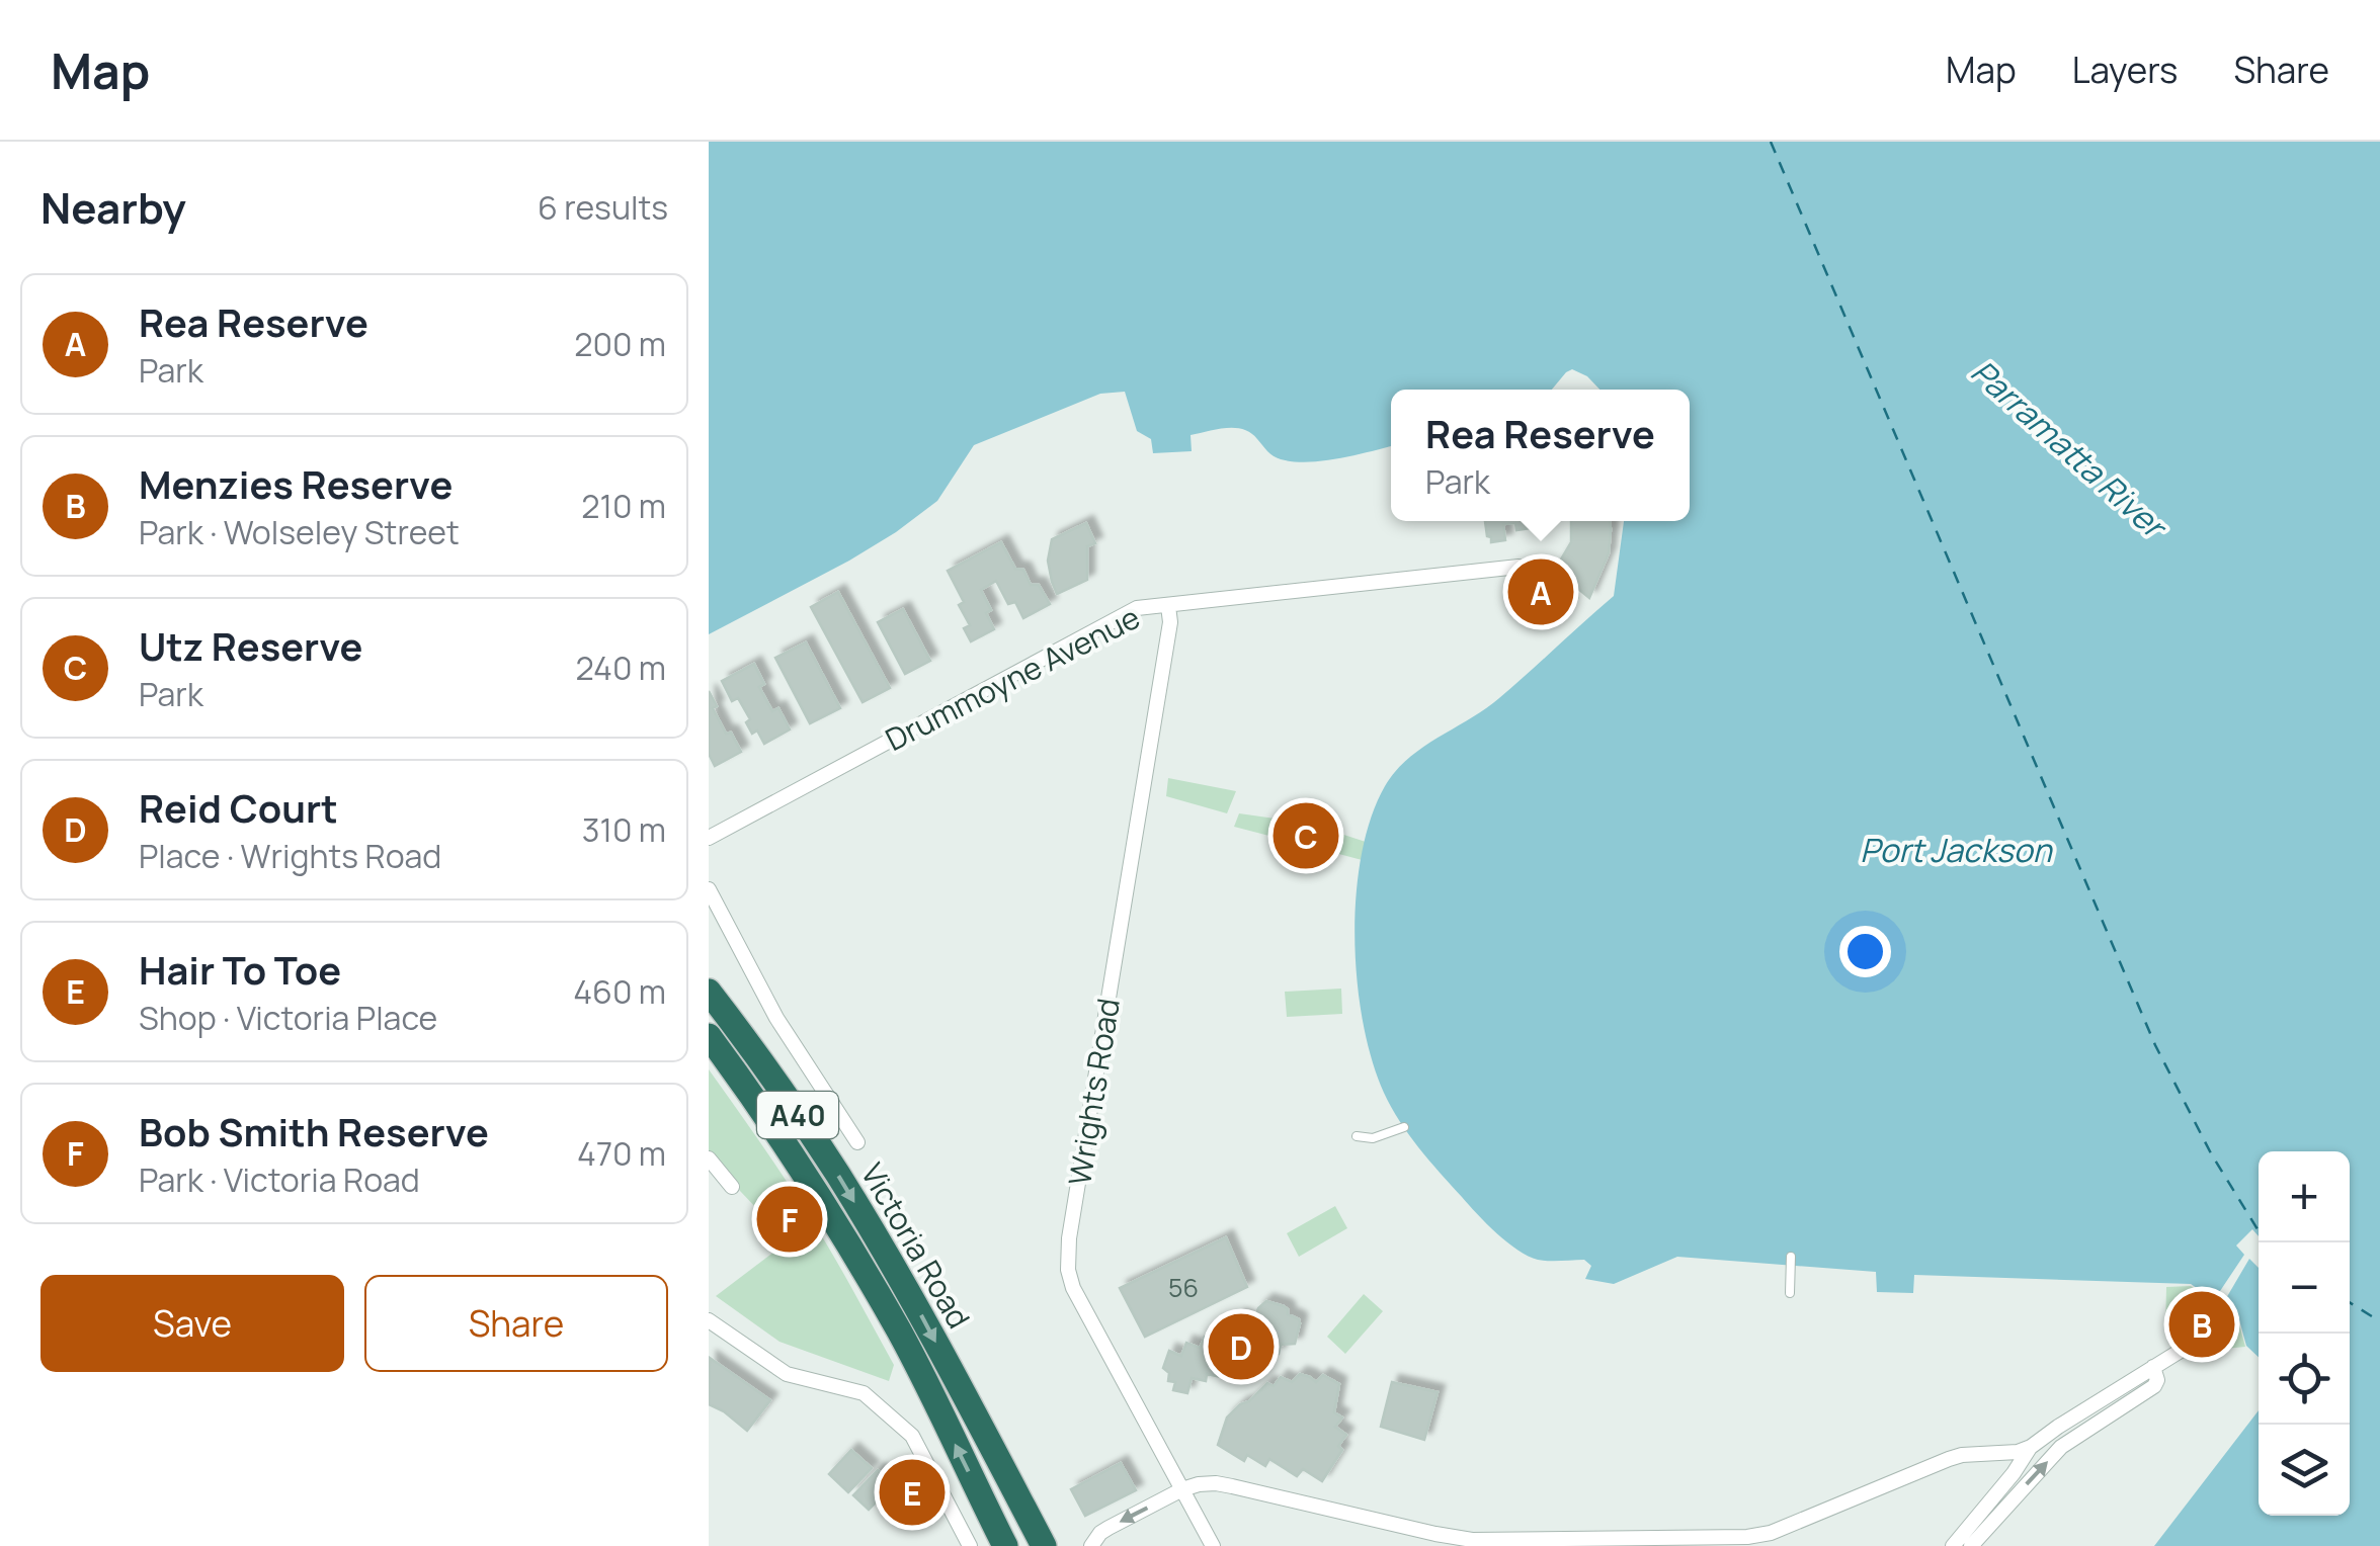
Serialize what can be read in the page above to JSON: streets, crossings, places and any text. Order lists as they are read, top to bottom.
{
  "streets": {
    "highway": ["A40", "Victoria Road"],
    "street": ["Drummoyne Avenue", "Wrights Road"]
  },
  "crossings": [
    ["Drummoyne Avenue", "Wrights Road"]
  ],
  "water": ["Parramatta River", "Port Jackson"],
  "house_numbers": ["56"],
  "page": {
    "header": "Map",
    "nav": ["Map", "Layers", "Share"],
    "heading": ["Nearby", "6 results"],
    "list": [
      {
        "mark": "A",
        "name": "Rea Reserve",
        "note": "Park",
        "value": "200 m"
      },
      {
        "mark": "B",
        "name": "Menzies Reserve",
        "note": "Park · Wolseley Street",
        "value": "210 m"
      },
      {
        "mark": "C",
        "name": "Utz Reserve",
        "note": "Park",
        "value": "240 m"
      },
      {
        "mark": "D",
        "name": "Reid Court",
        "note": "Place · Wrights Road",
        "value": "310 m"
      },
      {
        "mark": "E",
        "name": "Hair To Toe",
        "note": "Shop · Victoria Place",
        "value": "460 m"
      },
      {
        "mark": "F",
        "name": "Bob Smith Reserve",
        "note": "Park · Victoria Road",
        "value": "470 m"
      }
    ],
    "popup": ["Rea Reserve", "Park"],
    "pins": [
      "A",
      "C",
      "F",
      "B",
      "D",
      "E"
    ],
    "map_buttons": ["+", "−"],
    "buttons": ["Save", "Share"]
  }
}
